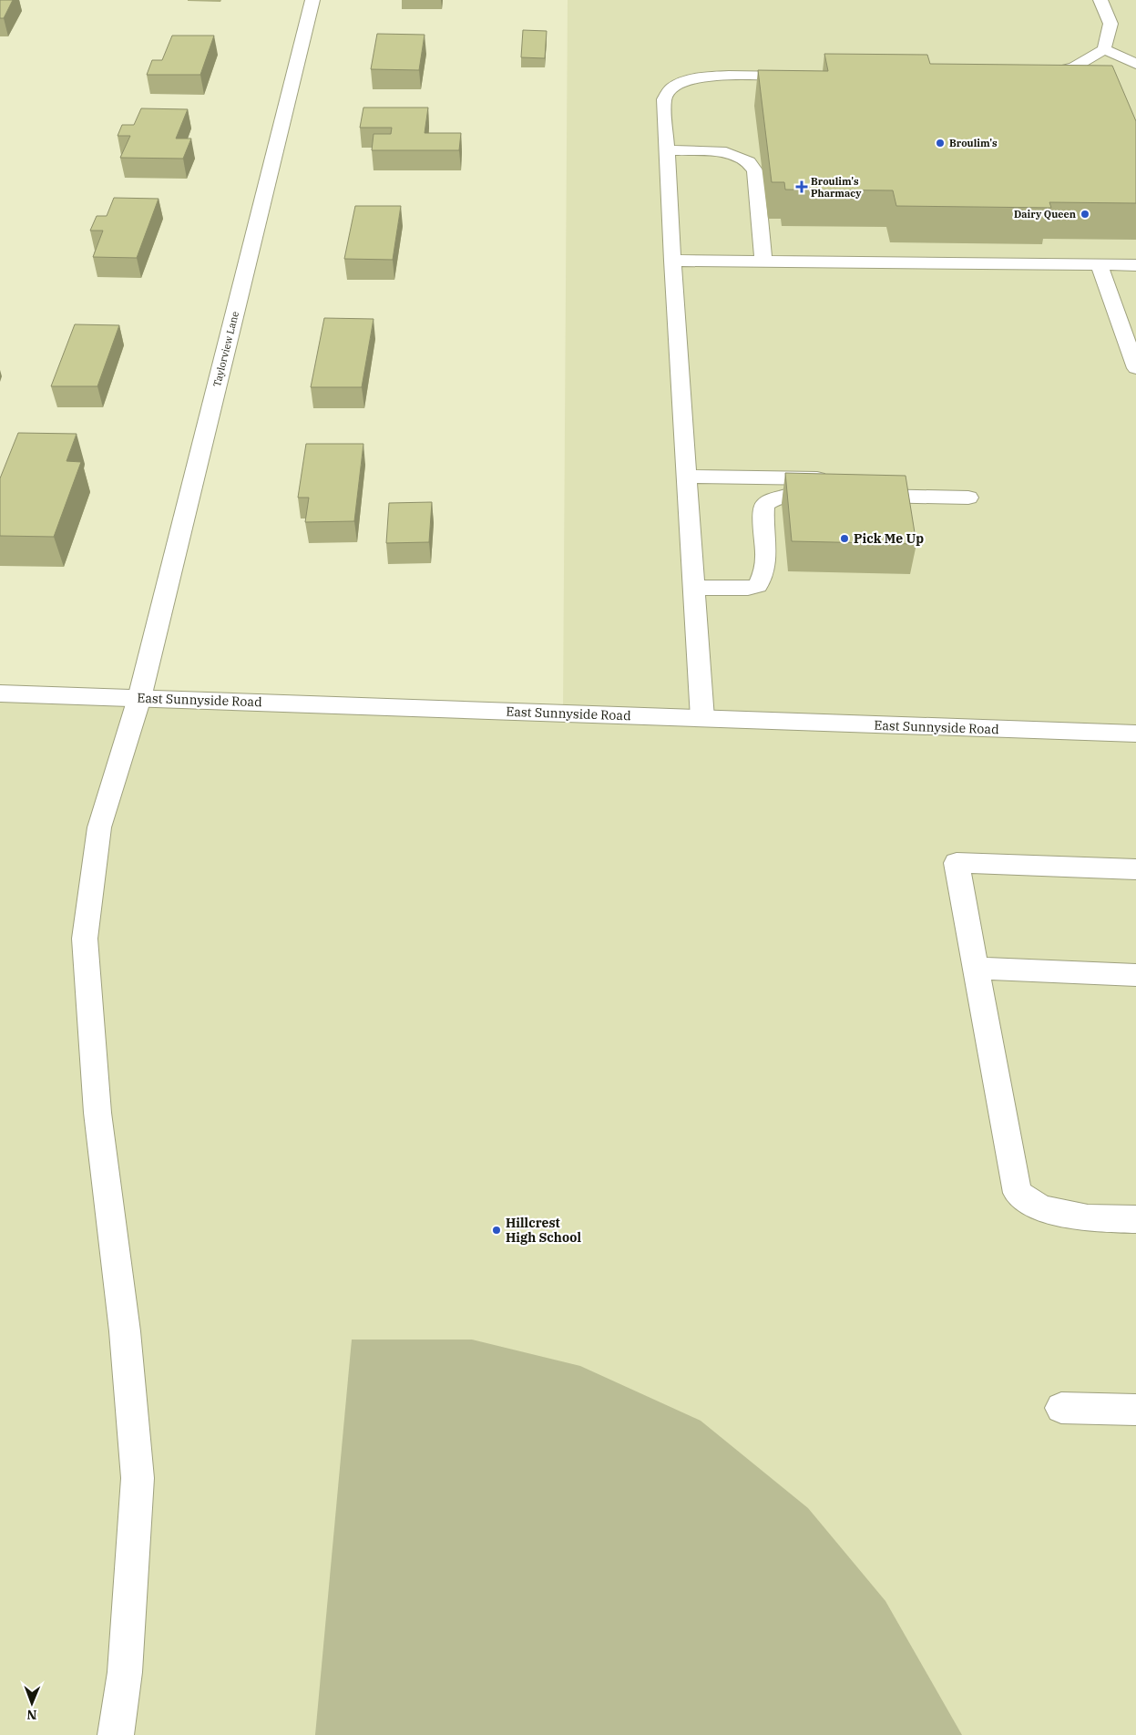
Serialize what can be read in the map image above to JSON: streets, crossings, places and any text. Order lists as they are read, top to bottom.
{
  "streets": {
    "street": ["Taylorview Lane", "East Sunnyside Road"]
  },
  "crossings": [
    ["Taylorview Lane", "East Sunnyside Road"]
  ],
  "places": {
    "other": [
      "Broulim's",
      "Dairy Queen",
      "Pick Me Up",
      "Hillcrest High School"
    ],
    "health": ["Broulim's Pharmacy"]
  },
  "north": "bottom"
}
